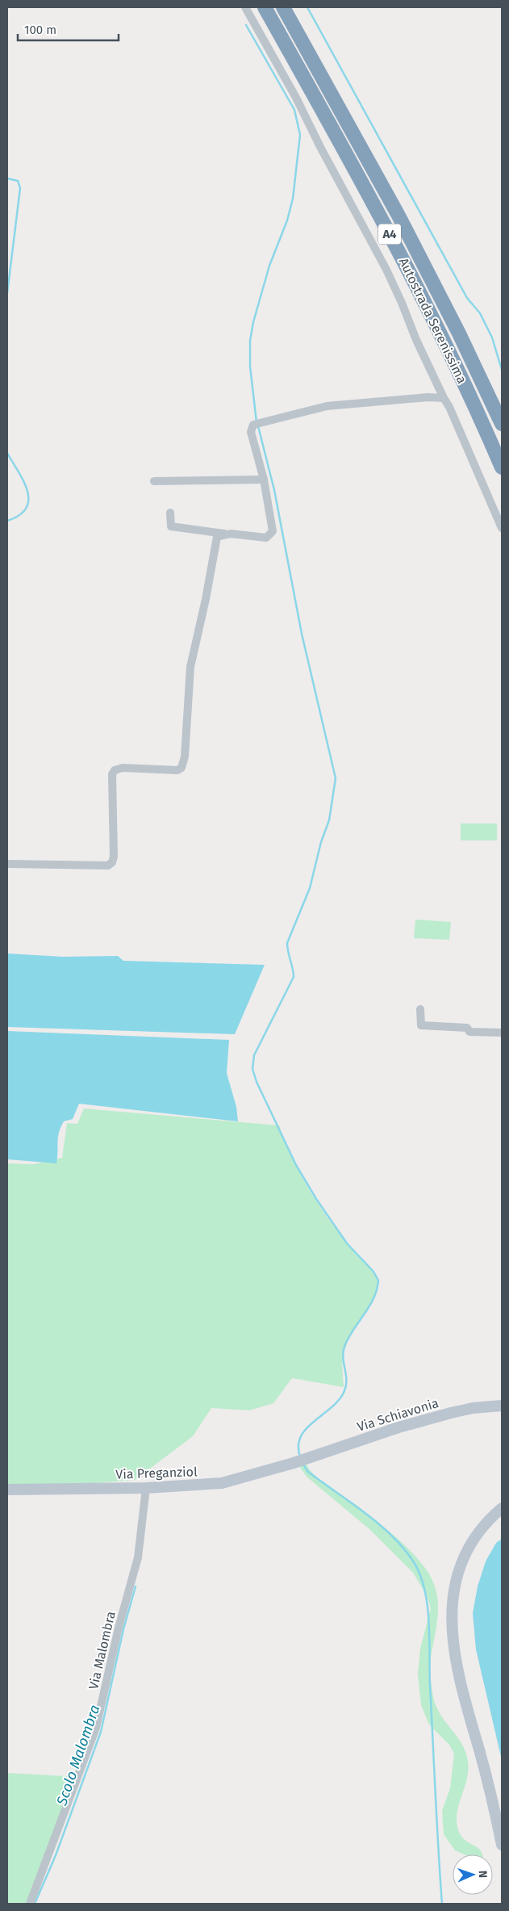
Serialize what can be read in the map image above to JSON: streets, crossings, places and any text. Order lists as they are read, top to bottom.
{
  "streets": {
    "highway": ["A4", "Autostrada Serenissima"],
    "street": ["Via Schiavonia", "Via Preganziol", "Via Malombra"]
  },
  "crossings": [
    ["Via Schiavonia", "Via Preganziol"],
    ["Via Preganziol", "Via Malombra"]
  ],
  "water": ["Scolo Malombra"],
  "scale_bar": "100 m",
  "north": "right"
}
